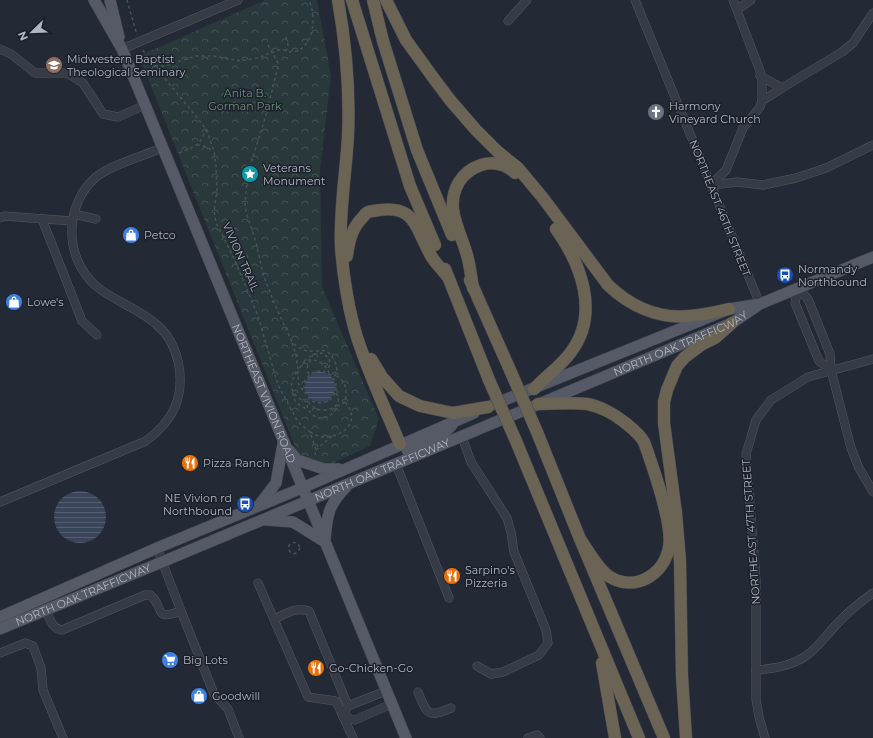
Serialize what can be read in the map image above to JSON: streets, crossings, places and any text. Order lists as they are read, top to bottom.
{
  "streets": {
    "main road": ["NORTH OAK TRAFFICWAY", "NORTHEAST VIVION ROAD"],
    "street": ["NORTHEAST 46TH STREET", "NORTHEAST 47TH STREET"],
    "path": ["VIVION TRAIL"]
  },
  "crossings": [
    ["NORTHEAST 46TH STREET", "NORTH OAK TRAFFICWAY"],
    ["NORTH OAK TRAFFICWAY", "NORTHEAST VIVION ROAD"]
  ],
  "parks": ["Anita B. Gorman Park"],
  "places": {
    "school or university": ["Midwestern Baptist Theological Seminary"],
    "church": ["Harmony Vineyard Church"],
    "place": ["Veterans Monument"],
    "shop": ["Petco", "Lowe's", "Goodwill"],
    "bus stop": ["Normandy Northbound", "NE Vivion rd Northbound"],
    "restaurant": ["Pizza Ranch", "Sarpino's Pizzeria", "Go-Chicken-Go"],
    "supermarket": ["Big Lots"]
  },
  "north": "bottom left"
}
